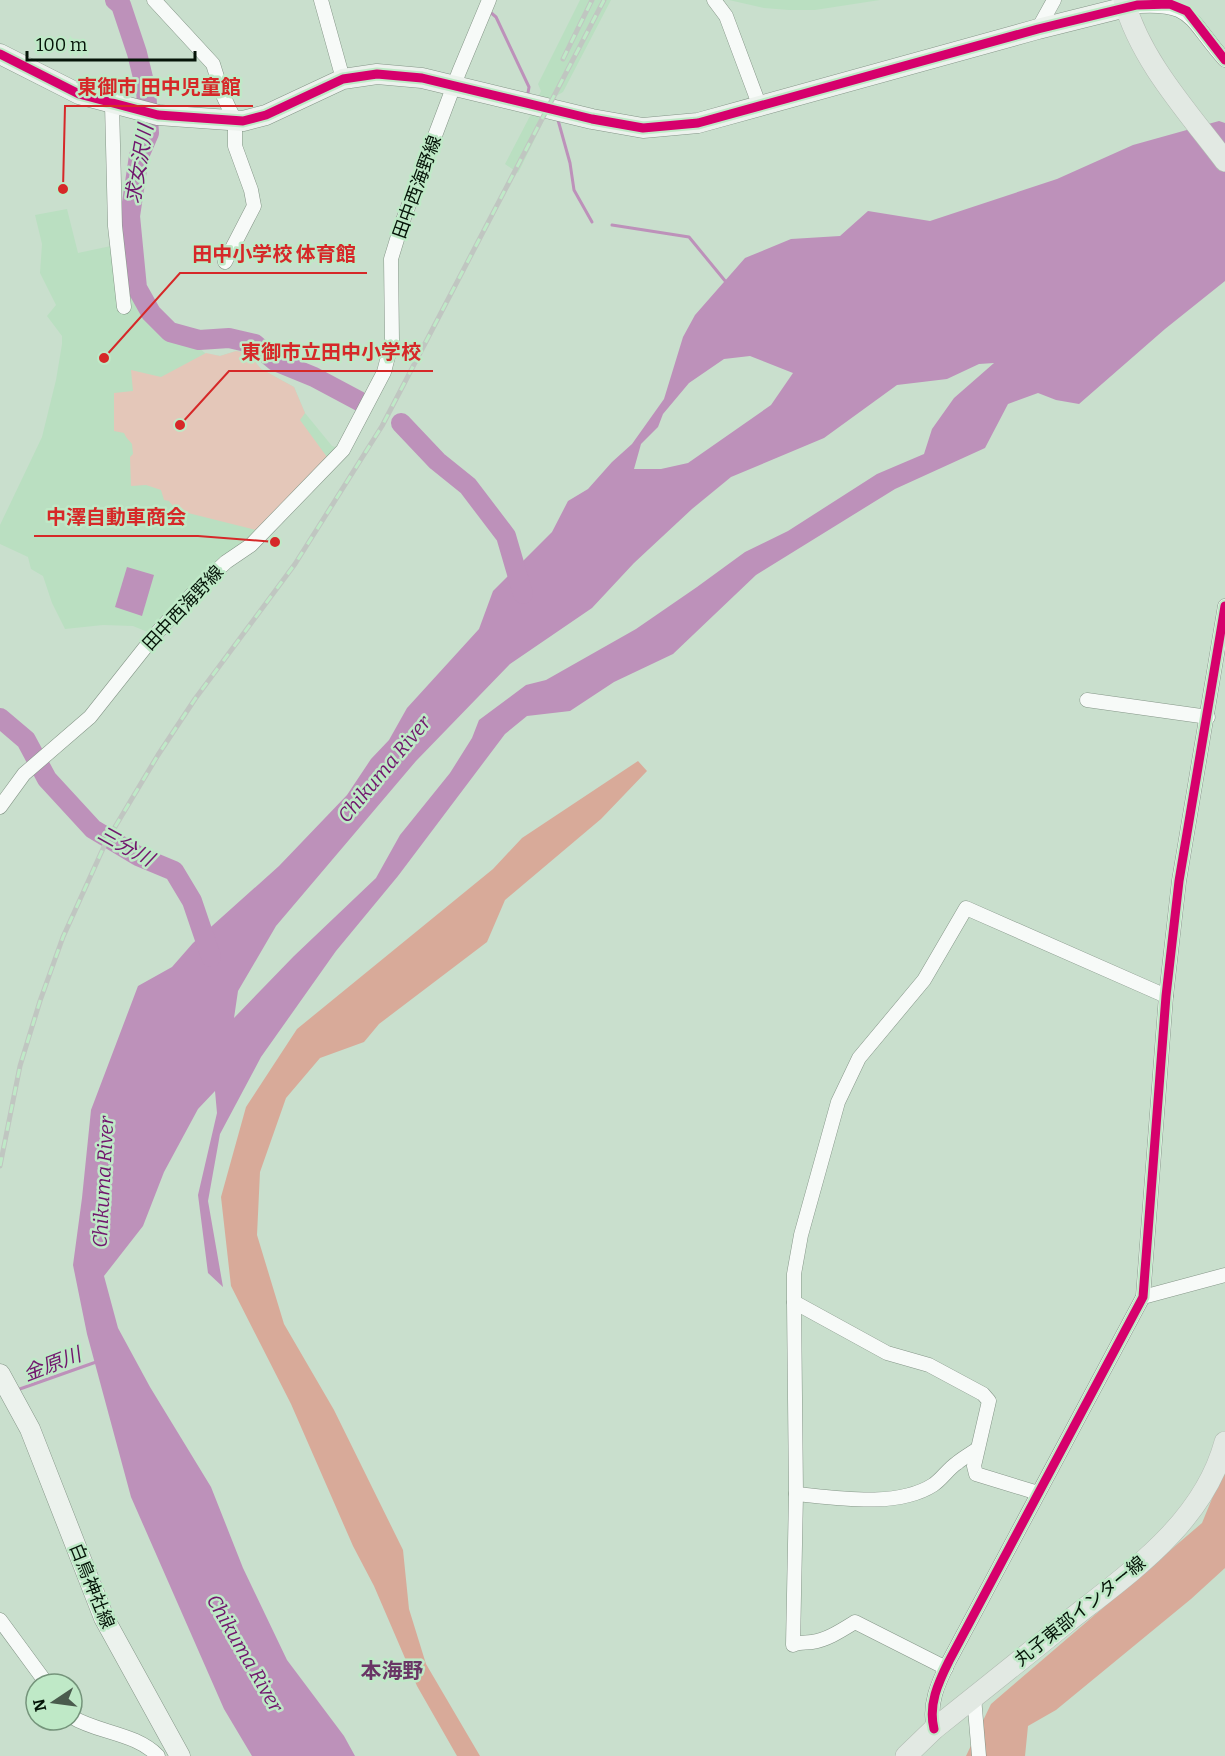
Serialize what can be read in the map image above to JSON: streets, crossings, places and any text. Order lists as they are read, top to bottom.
{
  "streets": {
    "main road": ["丸子東部インター線"],
    "street": ["田中西海野線", "白鳥神社線"]
  },
  "districts": ["本海野"],
  "water": [
    "求女沢川",
    "Chikuma River",
    "三分川",
    "金原川"
  ],
  "places": [
    "東御市 田中児童館",
    "田中小学校 体育館",
    "東御市立田中小学校",
    "中澤自動車商会"
  ],
  "scale_bar": "100 m",
  "north": "left"
}
